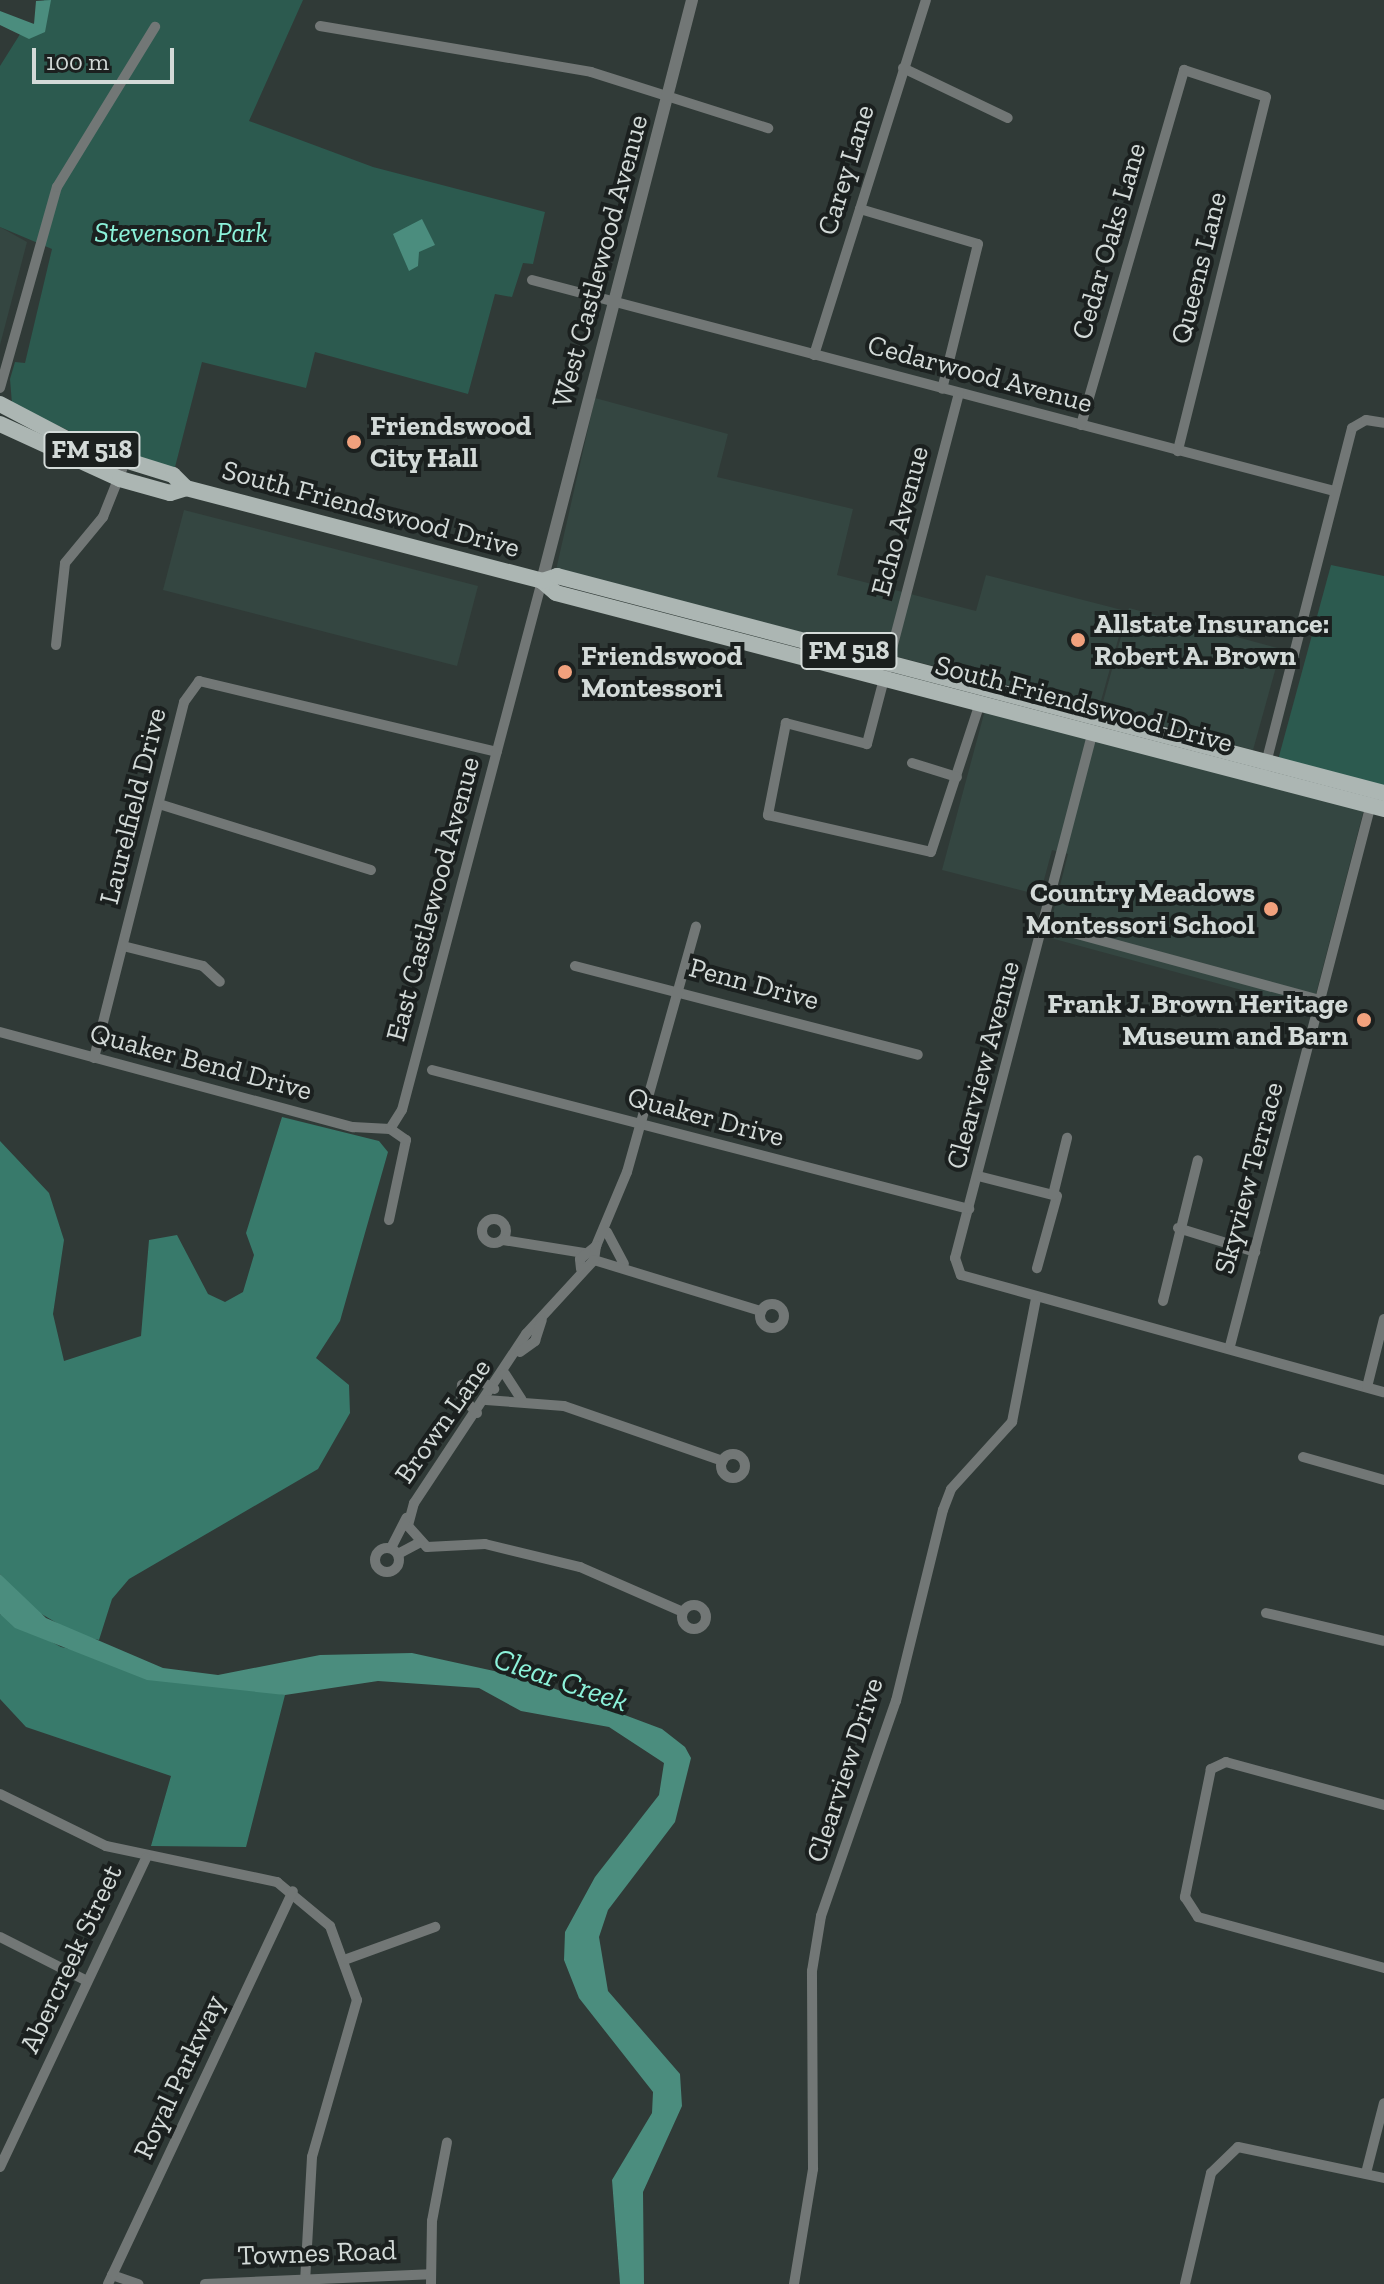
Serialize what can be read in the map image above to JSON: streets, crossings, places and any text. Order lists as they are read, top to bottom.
{
  "streets": {
    "main road": ["FM 518", "South Friendswood Drive"],
    "street": [
      "Carey Lane",
      "Cedar Oaks Lane",
      "West Castlewood Avenue",
      "Queens Lane",
      "Cedarwood Avenue",
      "Echo Avenue",
      "Laurelfield Drive",
      "East Castlewood Avenue",
      "Penn Drive",
      "Quaker Bend Drive",
      "Clearview Avenue",
      "Quaker Drive",
      "Skyview Terrace",
      "Brown Lane",
      "Clearview Drive",
      "Abercreek Street",
      "Royal Parkway",
      "Townes Road"
    ]
  },
  "crossings": [
    ["Carey Lane", "Cedarwood Avenue"],
    ["Cedar Oaks Lane", "Queens Lane"],
    ["Cedar Oaks Lane", "Cedarwood Avenue"],
    ["West Castlewood Avenue", "Cedarwood Avenue"],
    ["West Castlewood Avenue", "South Friendswood Drive"],
    ["West Castlewood Avenue", "East Castlewood Avenue"],
    ["Queens Lane", "Cedarwood Avenue"],
    ["Cedarwood Avenue", "Echo Avenue"],
    ["South Friendswood Drive", "Echo Avenue"],
    ["South Friendswood Drive", "East Castlewood Avenue"],
    ["South Friendswood Drive", "Clearview Avenue"],
    ["South Friendswood Drive", "Skyview Terrace"],
    ["Laurelfield Drive", "East Castlewood Avenue"],
    ["Laurelfield Drive", "Quaker Bend Drive"],
    ["East Castlewood Avenue", "Quaker Bend Drive"],
    ["Clearview Avenue", "Quaker Drive"],
    ["Clearview Avenue", "Clearview Drive"]
  ],
  "water": ["Clear Creek"],
  "parks": ["Stevenson Park"],
  "places": [
    "Friendswood City Hall",
    "Allstate Insurance: Robert A. Brown",
    "Friendswood Montessori",
    "Country Meadows Montessori School",
    "Frank J. Brown Heritage Museum and Barn"
  ],
  "scale_bar": "100 m"
}
